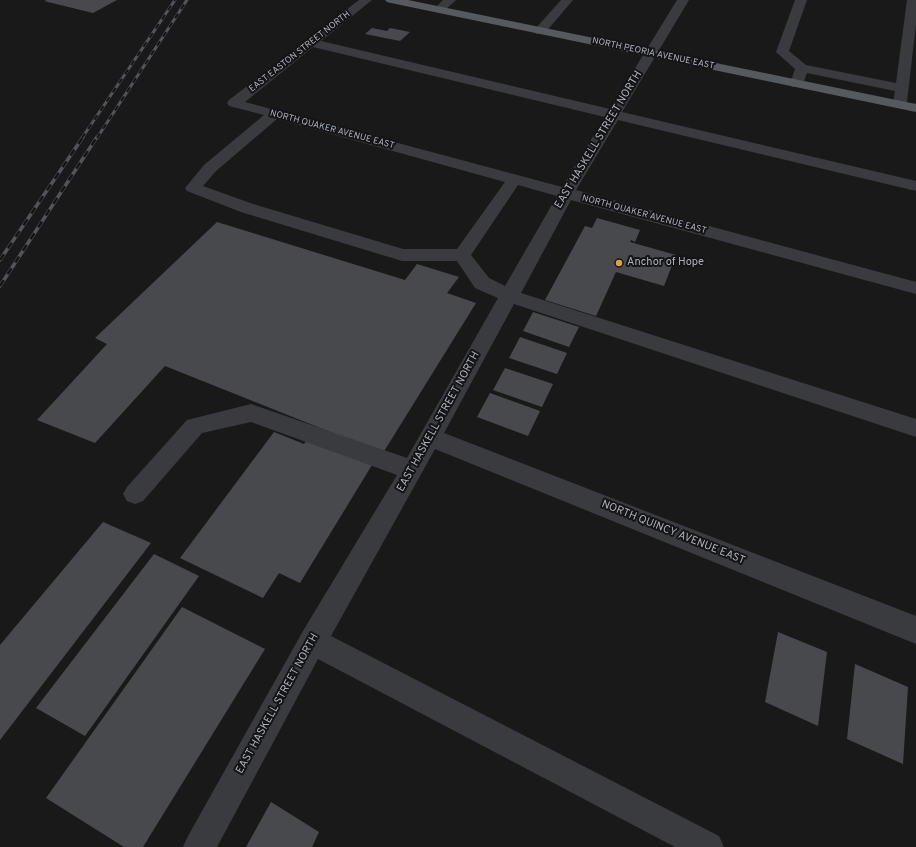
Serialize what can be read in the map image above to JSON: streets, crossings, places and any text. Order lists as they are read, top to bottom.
{
  "streets": {
    "main road": ["NORTH PEORIA AVENUE EAST"],
    "street": [
      "EAST EASTON STREET NORTH",
      "NORTH QUAKER AVENUE EAST",
      "EAST HASKELL STREET NORTH",
      "NORTH QUINCY AVENUE EAST"
    ]
  },
  "crossings": [
    ["EAST EASTON STREET NORTH", "NORTH QUAKER AVENUE EAST"],
    ["NORTH PEORIA AVENUE EAST", "EAST HASKELL STREET NORTH"],
    ["NORTH QUAKER AVENUE EAST", "EAST HASKELL STREET NORTH"],
    ["EAST HASKELL STREET NORTH", "NORTH QUINCY AVENUE EAST"]
  ],
  "places": ["Anchor of Hope"]
}
